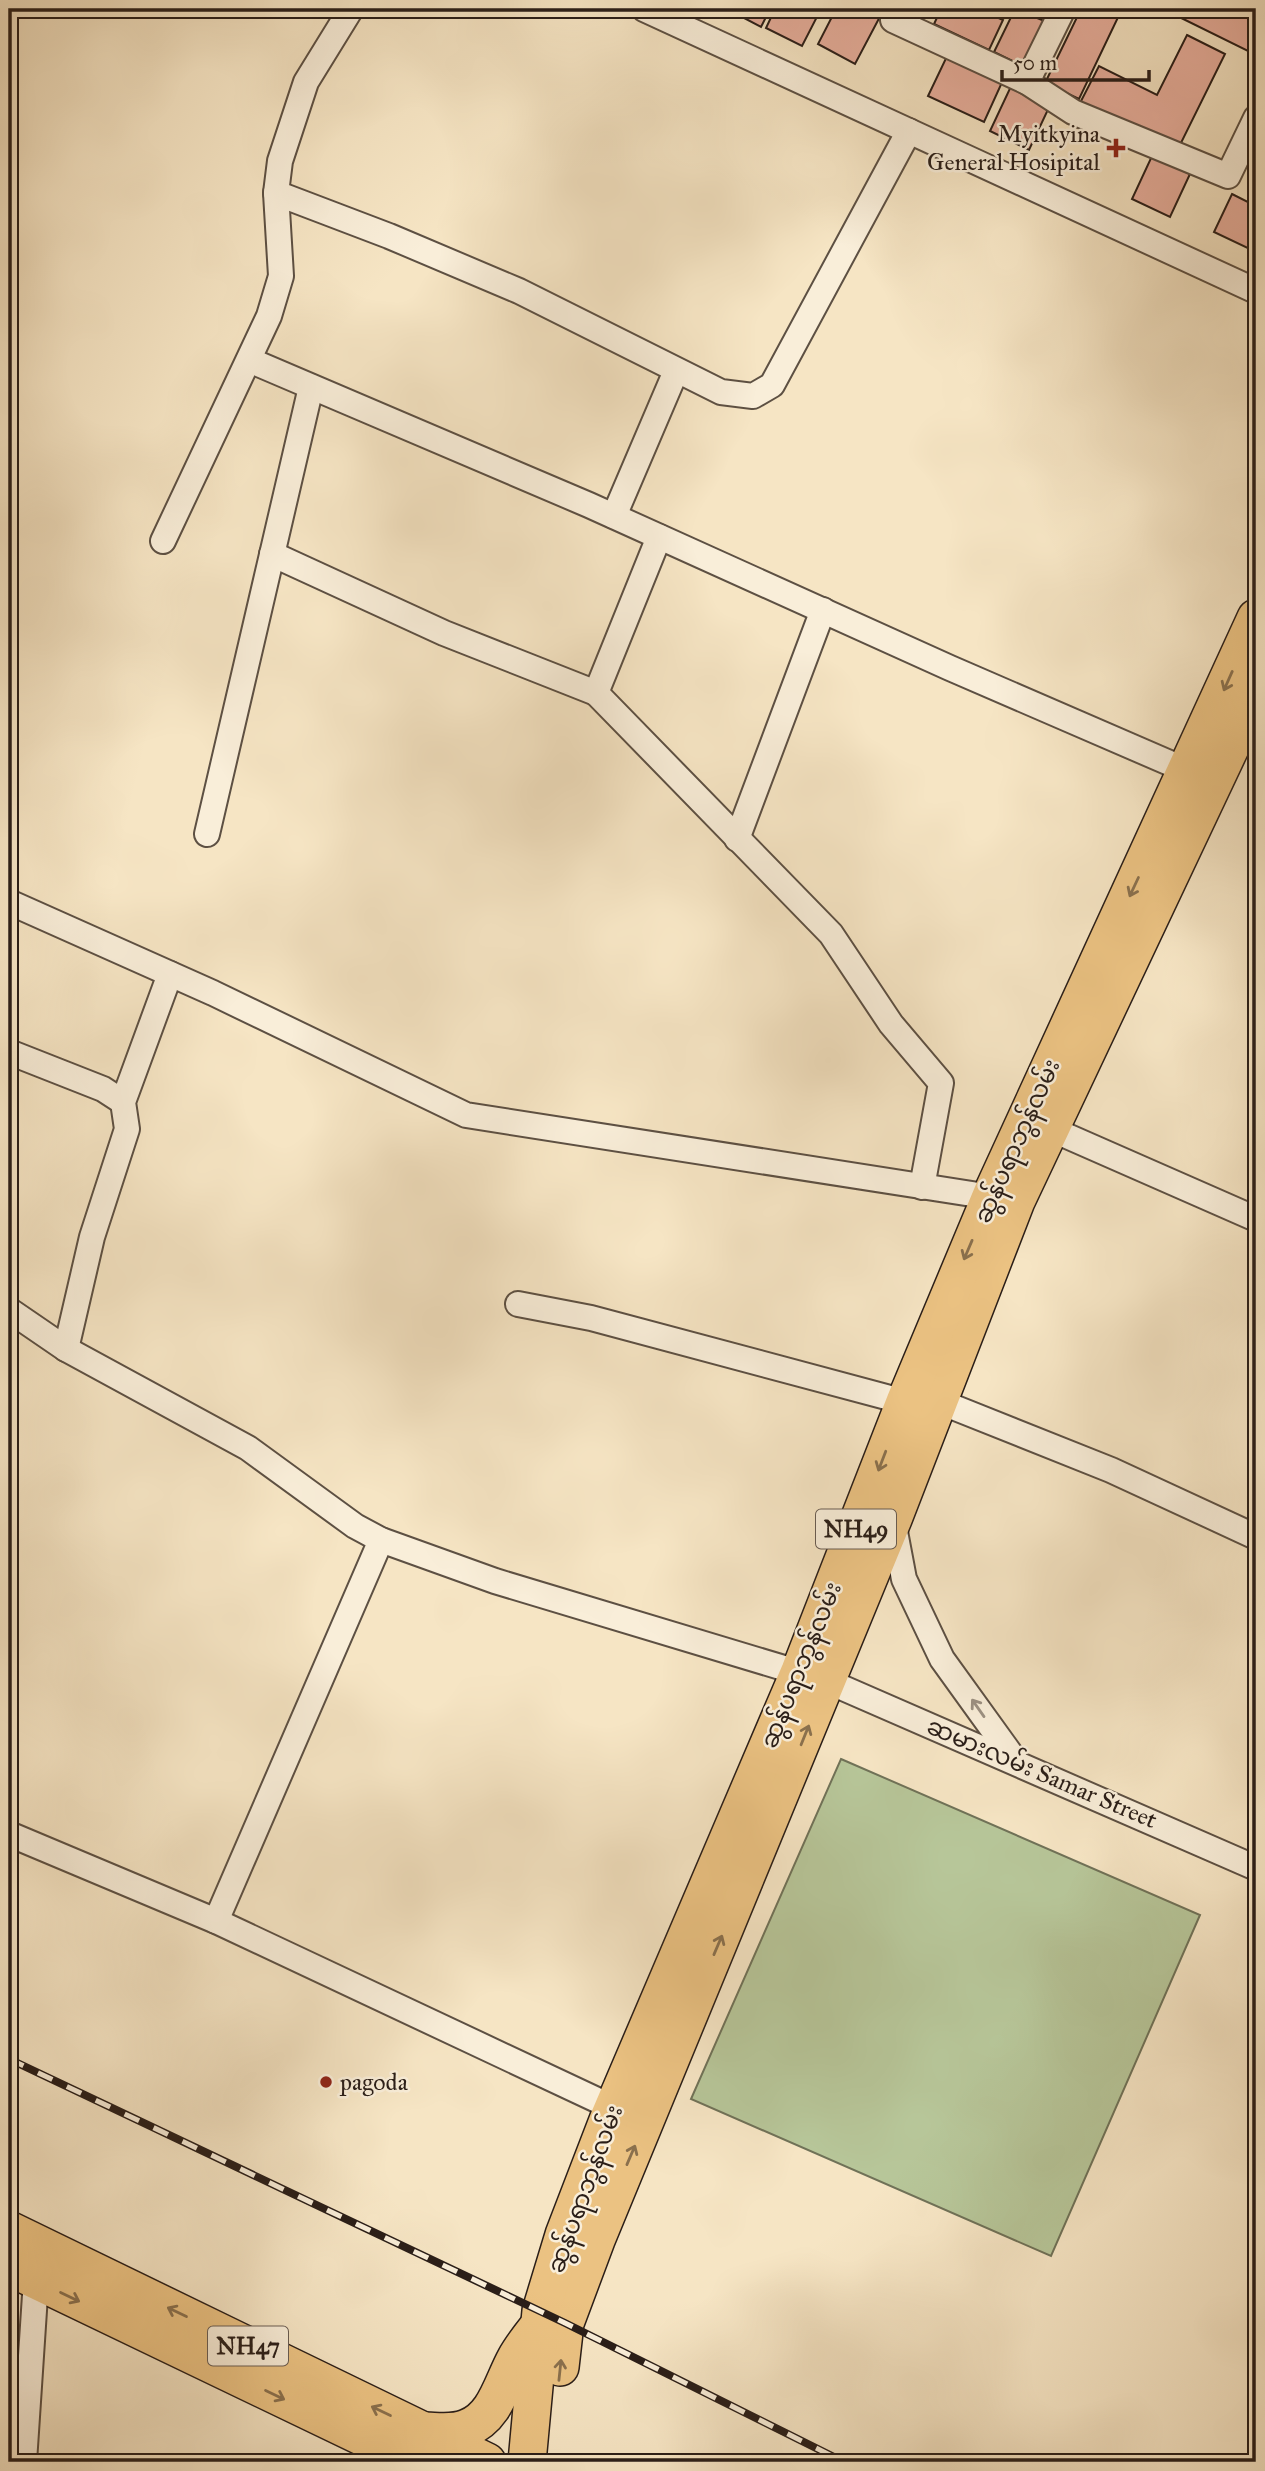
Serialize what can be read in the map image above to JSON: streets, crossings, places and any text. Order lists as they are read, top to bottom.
{
  "streets": {
    "highway": ["ဆွန်ပရာဘွန်လမ်း", "NH49", "NH47"],
    "street": ["ဆမားလမ်း Samar Street"]
  },
  "crossings": [
    ["ဆွန်ပရာဘွန်လမ်း", "ဆမားလမ်း Samar Street"]
  ],
  "places": {
    "health": ["Myitkyina General Hosipital"],
    "other": ["pagoda"]
  },
  "scale_bar": "50 m"
}
